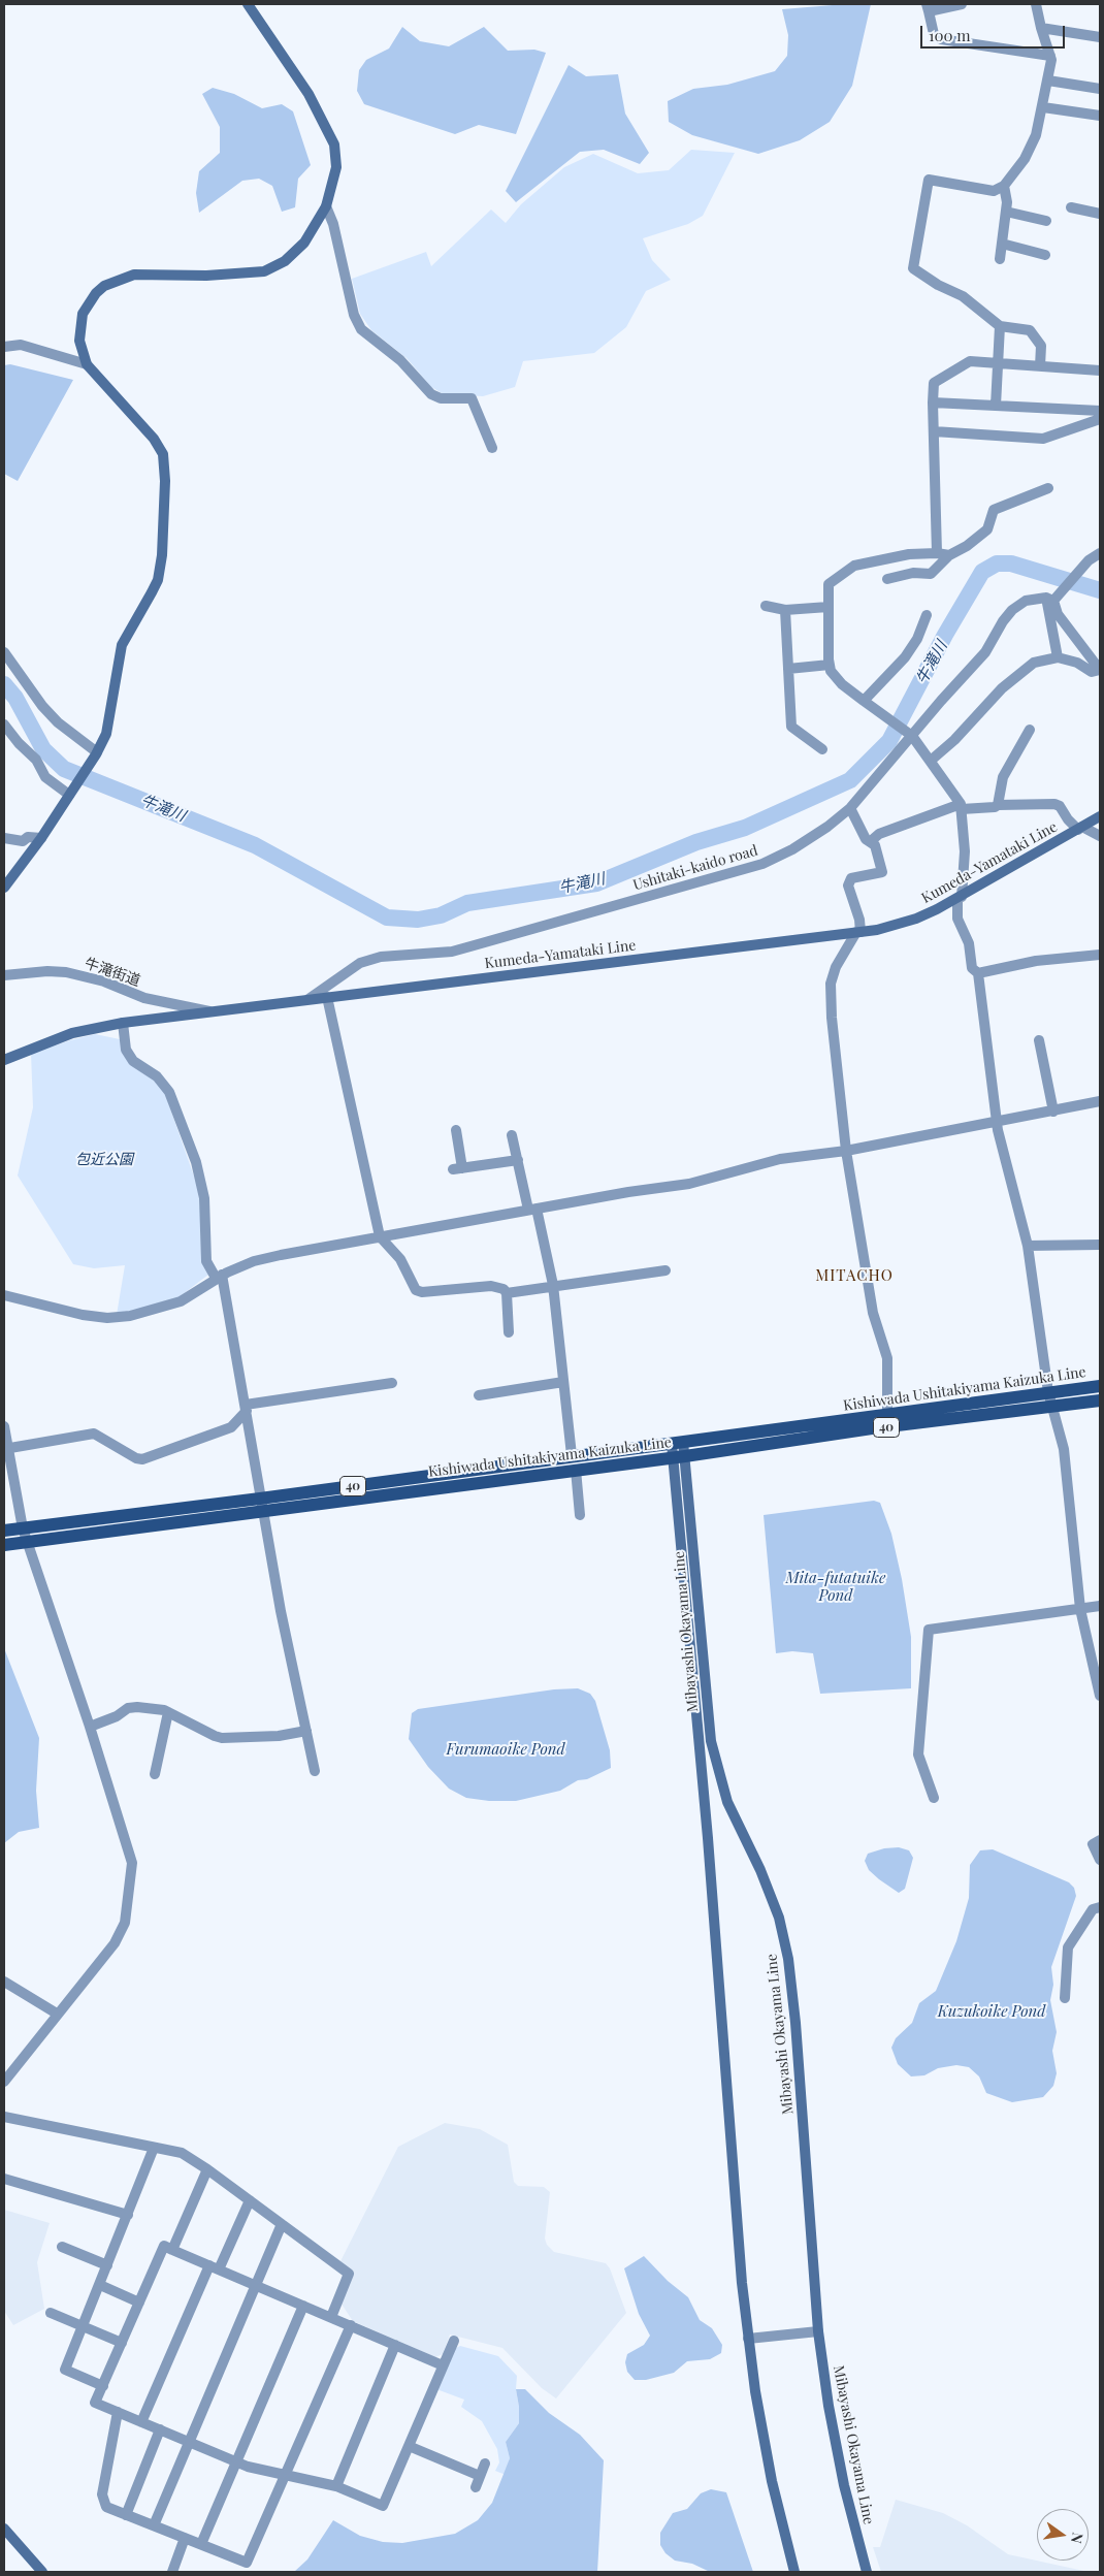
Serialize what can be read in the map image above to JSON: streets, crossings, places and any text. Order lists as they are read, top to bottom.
{
  "streets": {
    "main road": ["Kishiwada Ushitakiyama Kaizuka Line", "40"],
    "street": [
      "Kumeda-Yamataki Line",
      "Ushitaki-kaido road",
      "牛滝街道",
      "Mibayashi Okayama Line"
    ]
  },
  "crossings": [
    ["Kumeda-Yamataki Line", "Ushitaki-kaido road"],
    ["Kumeda-Yamataki Line", "牛滝街道"],
    ["Kishiwada Ushitakiyama Kaizuka Line", "Mibayashi Okayama Line"]
  ],
  "districts": ["MITACHO"],
  "water": [
    "牛滝川",
    "Mita-futatuike Pond",
    "Furumaoike Pond",
    "Kuzukoike Pond"
  ],
  "parks": ["包近公園"],
  "scale_bar": "100 m",
  "north": "right"
}
